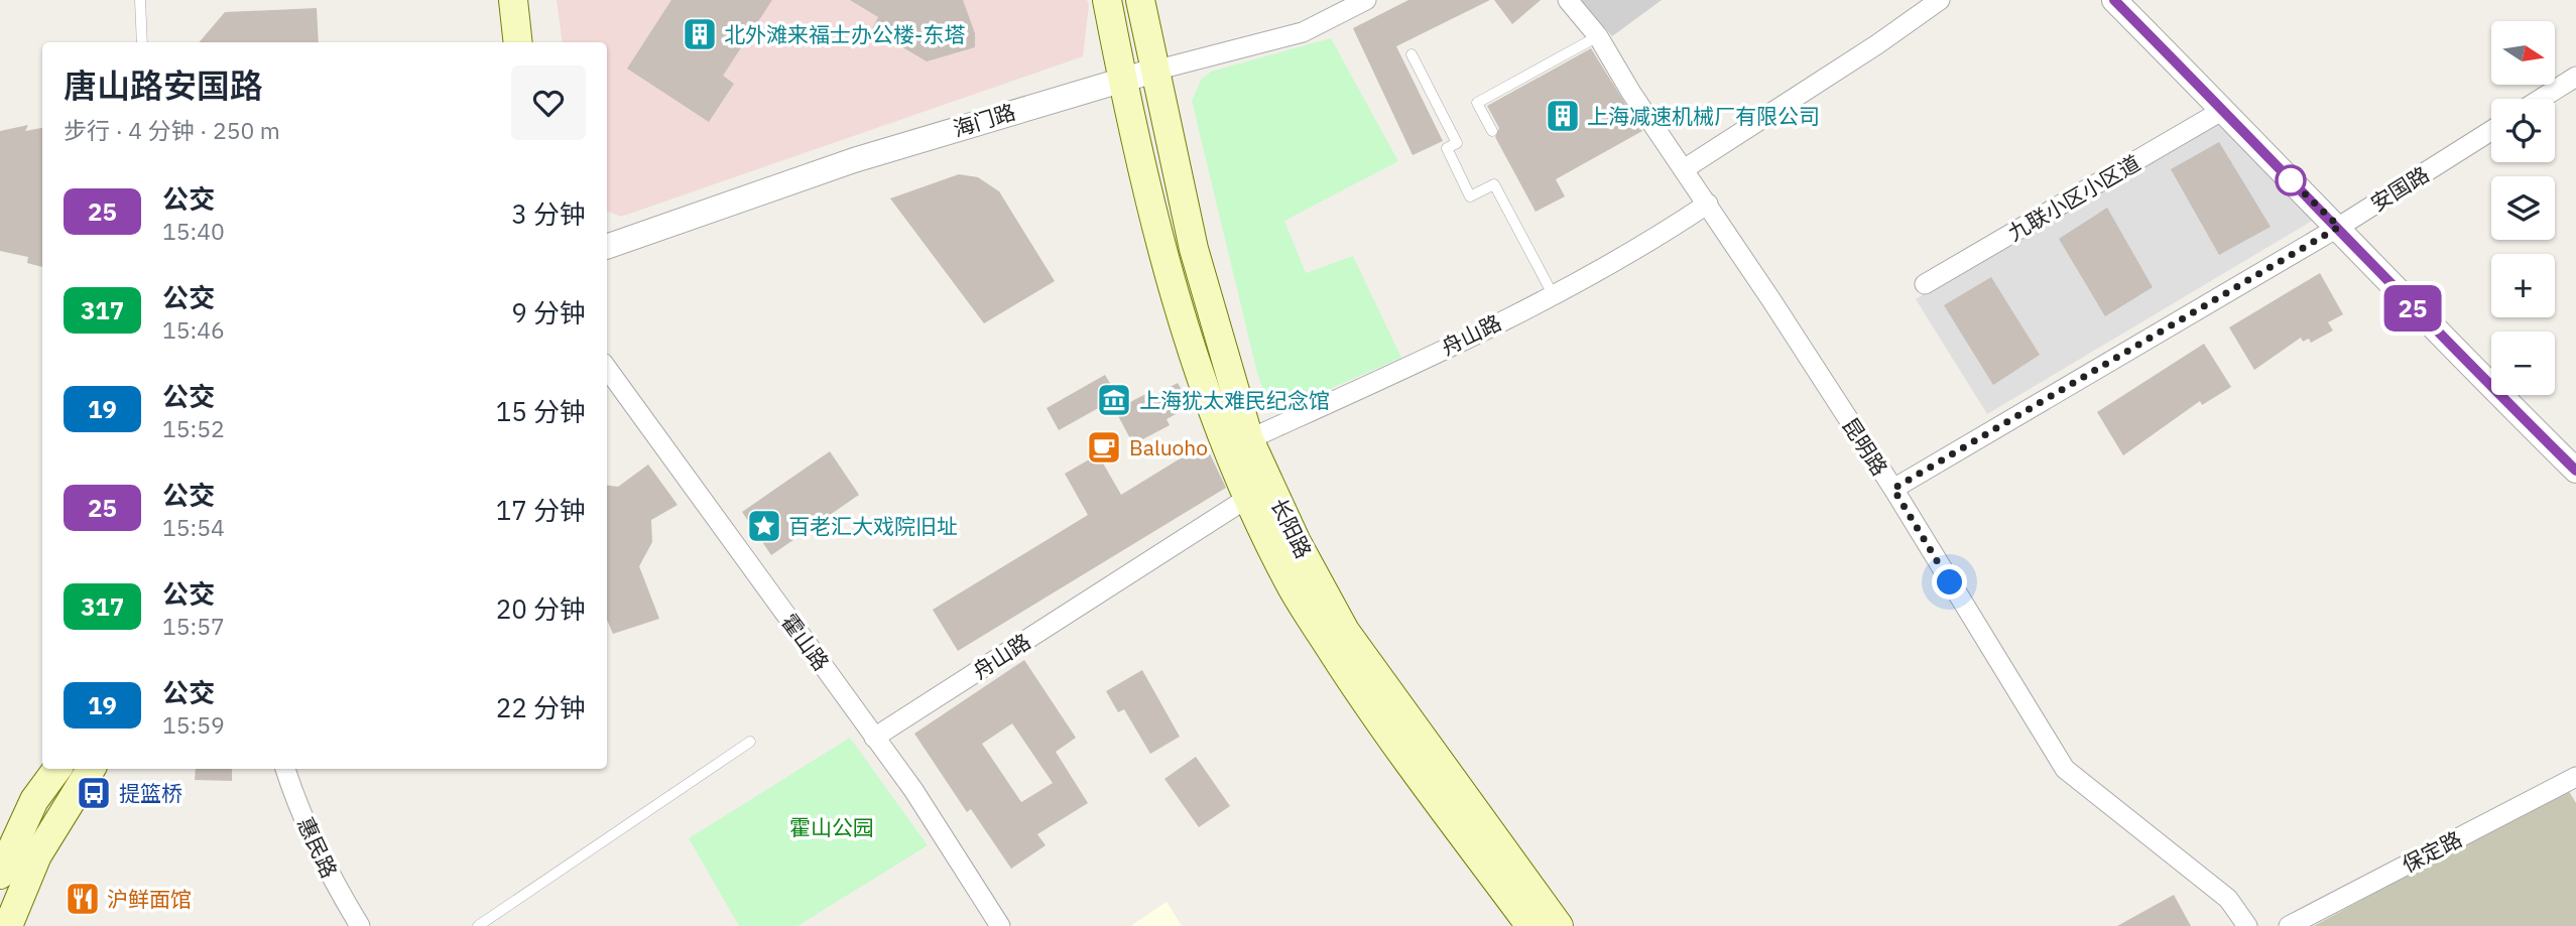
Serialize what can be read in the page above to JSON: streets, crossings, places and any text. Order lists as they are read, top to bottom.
{
  "streets": {
    "main road": ["长阳路"],
    "street": [
      "海门路",
      "安国路",
      "九联小区小区道",
      "舟山路",
      "昆明路",
      "霍山路",
      "惠民路",
      "保定路"
    ]
  },
  "crossings": [
    ["海门路", "长阳路"],
    ["安国路", "昆明路"],
    ["舟山路", "昆明路"],
    ["舟山路", "长阳路"],
    ["舟山路", "霍山路"]
  ],
  "parks": ["霍山公园"],
  "places": {
    "building": ["北外滩来福士办公楼-东塔", "上海减速机械厂有限公司"],
    "museum": ["上海犹太难民纪念馆"],
    "cafe": ["Baluoho"],
    "place": ["百老汇大戏院旧址"],
    "bus stop": ["提篮桥"],
    "restaurant": ["沪鲜面馆"]
  },
  "lines": ["bus line 25"],
  "north": "right",
  "page": {
    "on_map": "25",
    "map_buttons": ["+", "−"],
    "heading": ["唐山路安国路", "步行 · 4 分钟 · 250 m"],
    "list": [
      {
        "mark": "25",
        "name": "公交",
        "note": "15:40",
        "value": "3 分钟"
      },
      {
        "mark": "317",
        "name": "公交",
        "note": "15:46",
        "value": "9 分钟"
      },
      {
        "mark": "19",
        "name": "公交",
        "note": "15:52",
        "value": "15 分钟"
      },
      {
        "mark": "25",
        "name": "公交",
        "note": "15:54",
        "value": "17 分钟"
      },
      {
        "mark": "317",
        "name": "公交",
        "note": "15:57",
        "value": "20 分钟"
      },
      {
        "mark": "19",
        "name": "公交",
        "note": "15:59",
        "value": "22 分钟"
      }
    ]
  }
}
